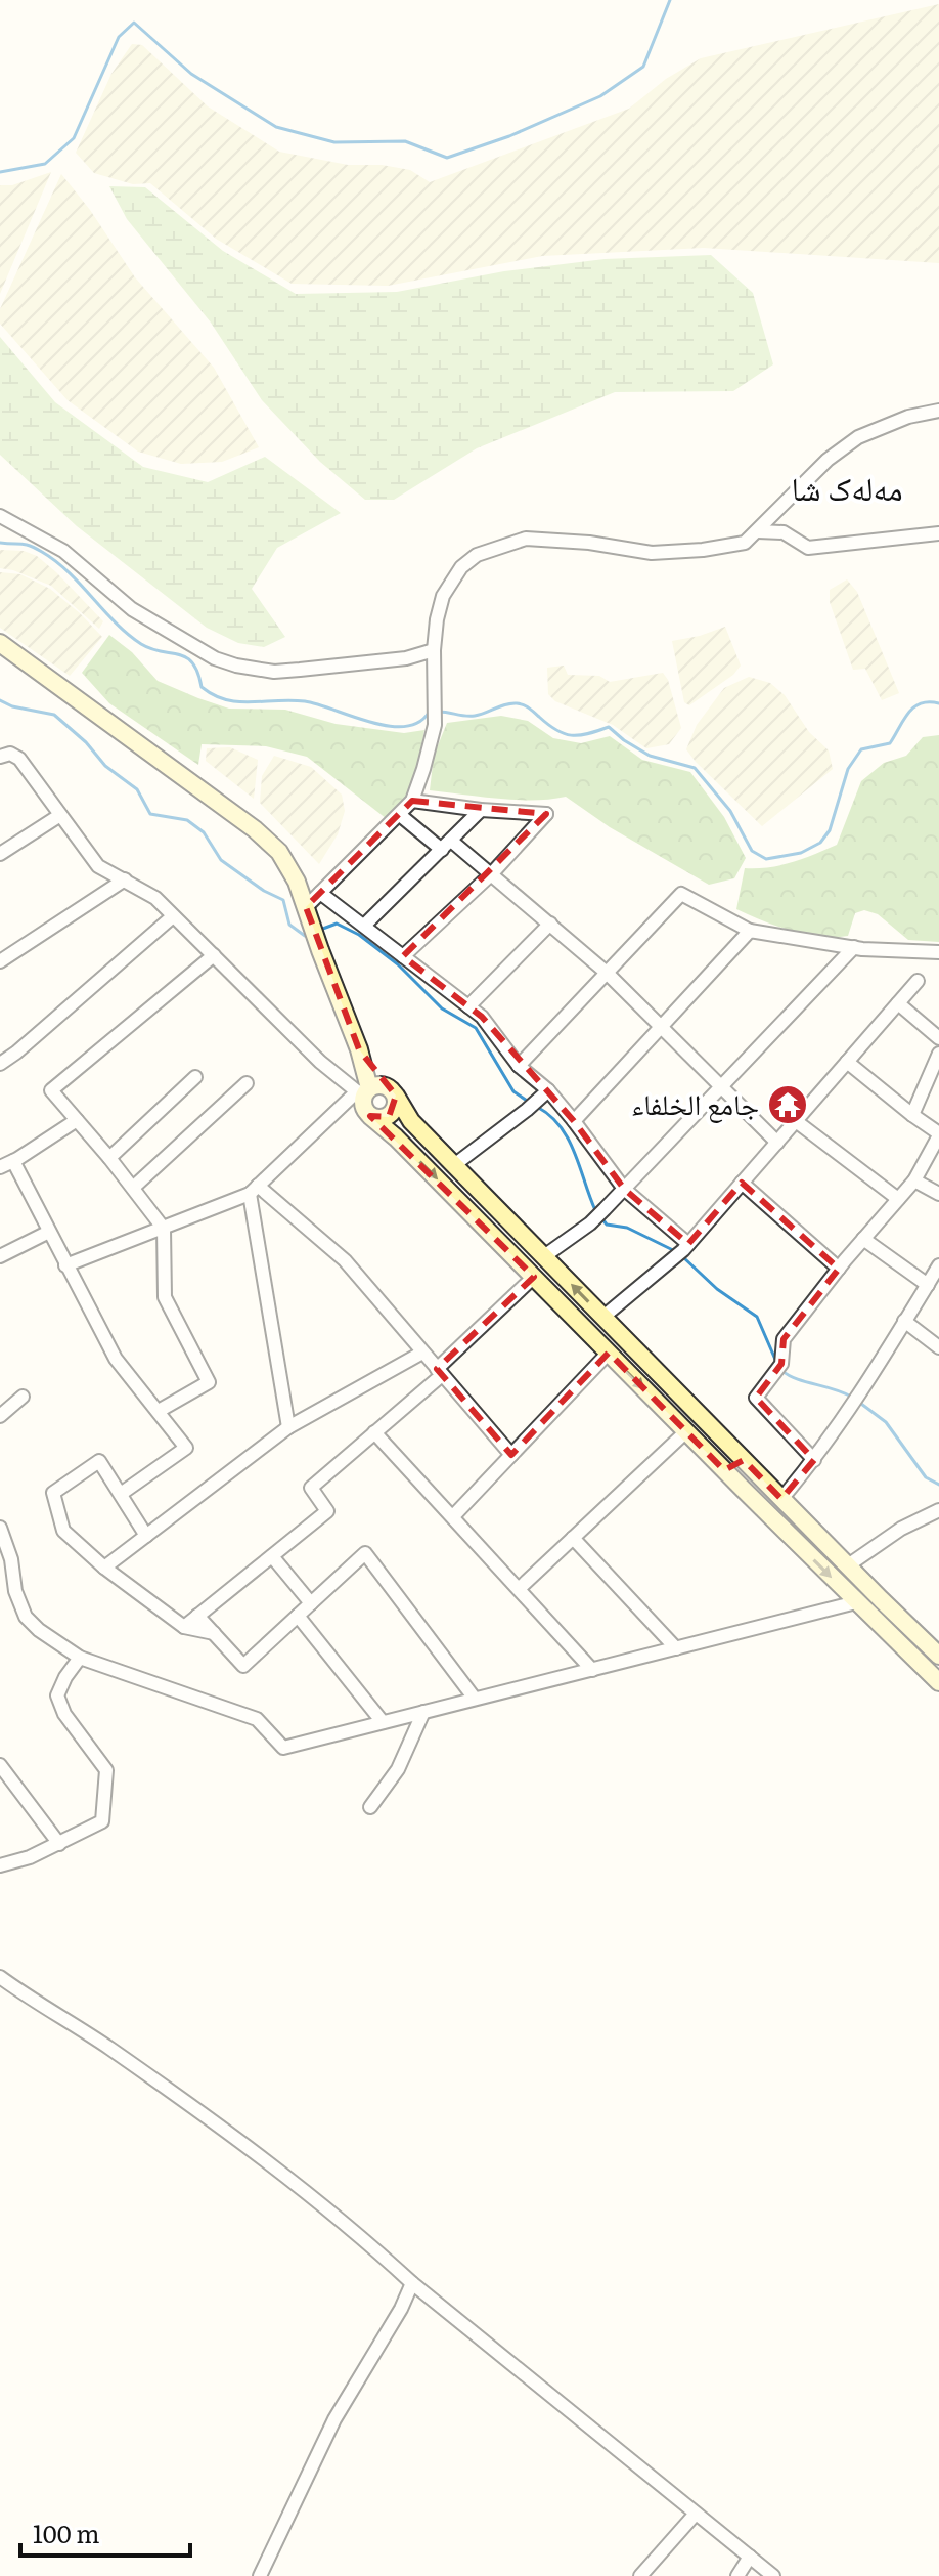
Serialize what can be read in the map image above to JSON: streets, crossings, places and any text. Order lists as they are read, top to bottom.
{
  "districts": ["مەلەک شا"],
  "places": {
    "temple": ["جامع الخلفاء"]
  },
  "scale_bar": "100 m"
}
